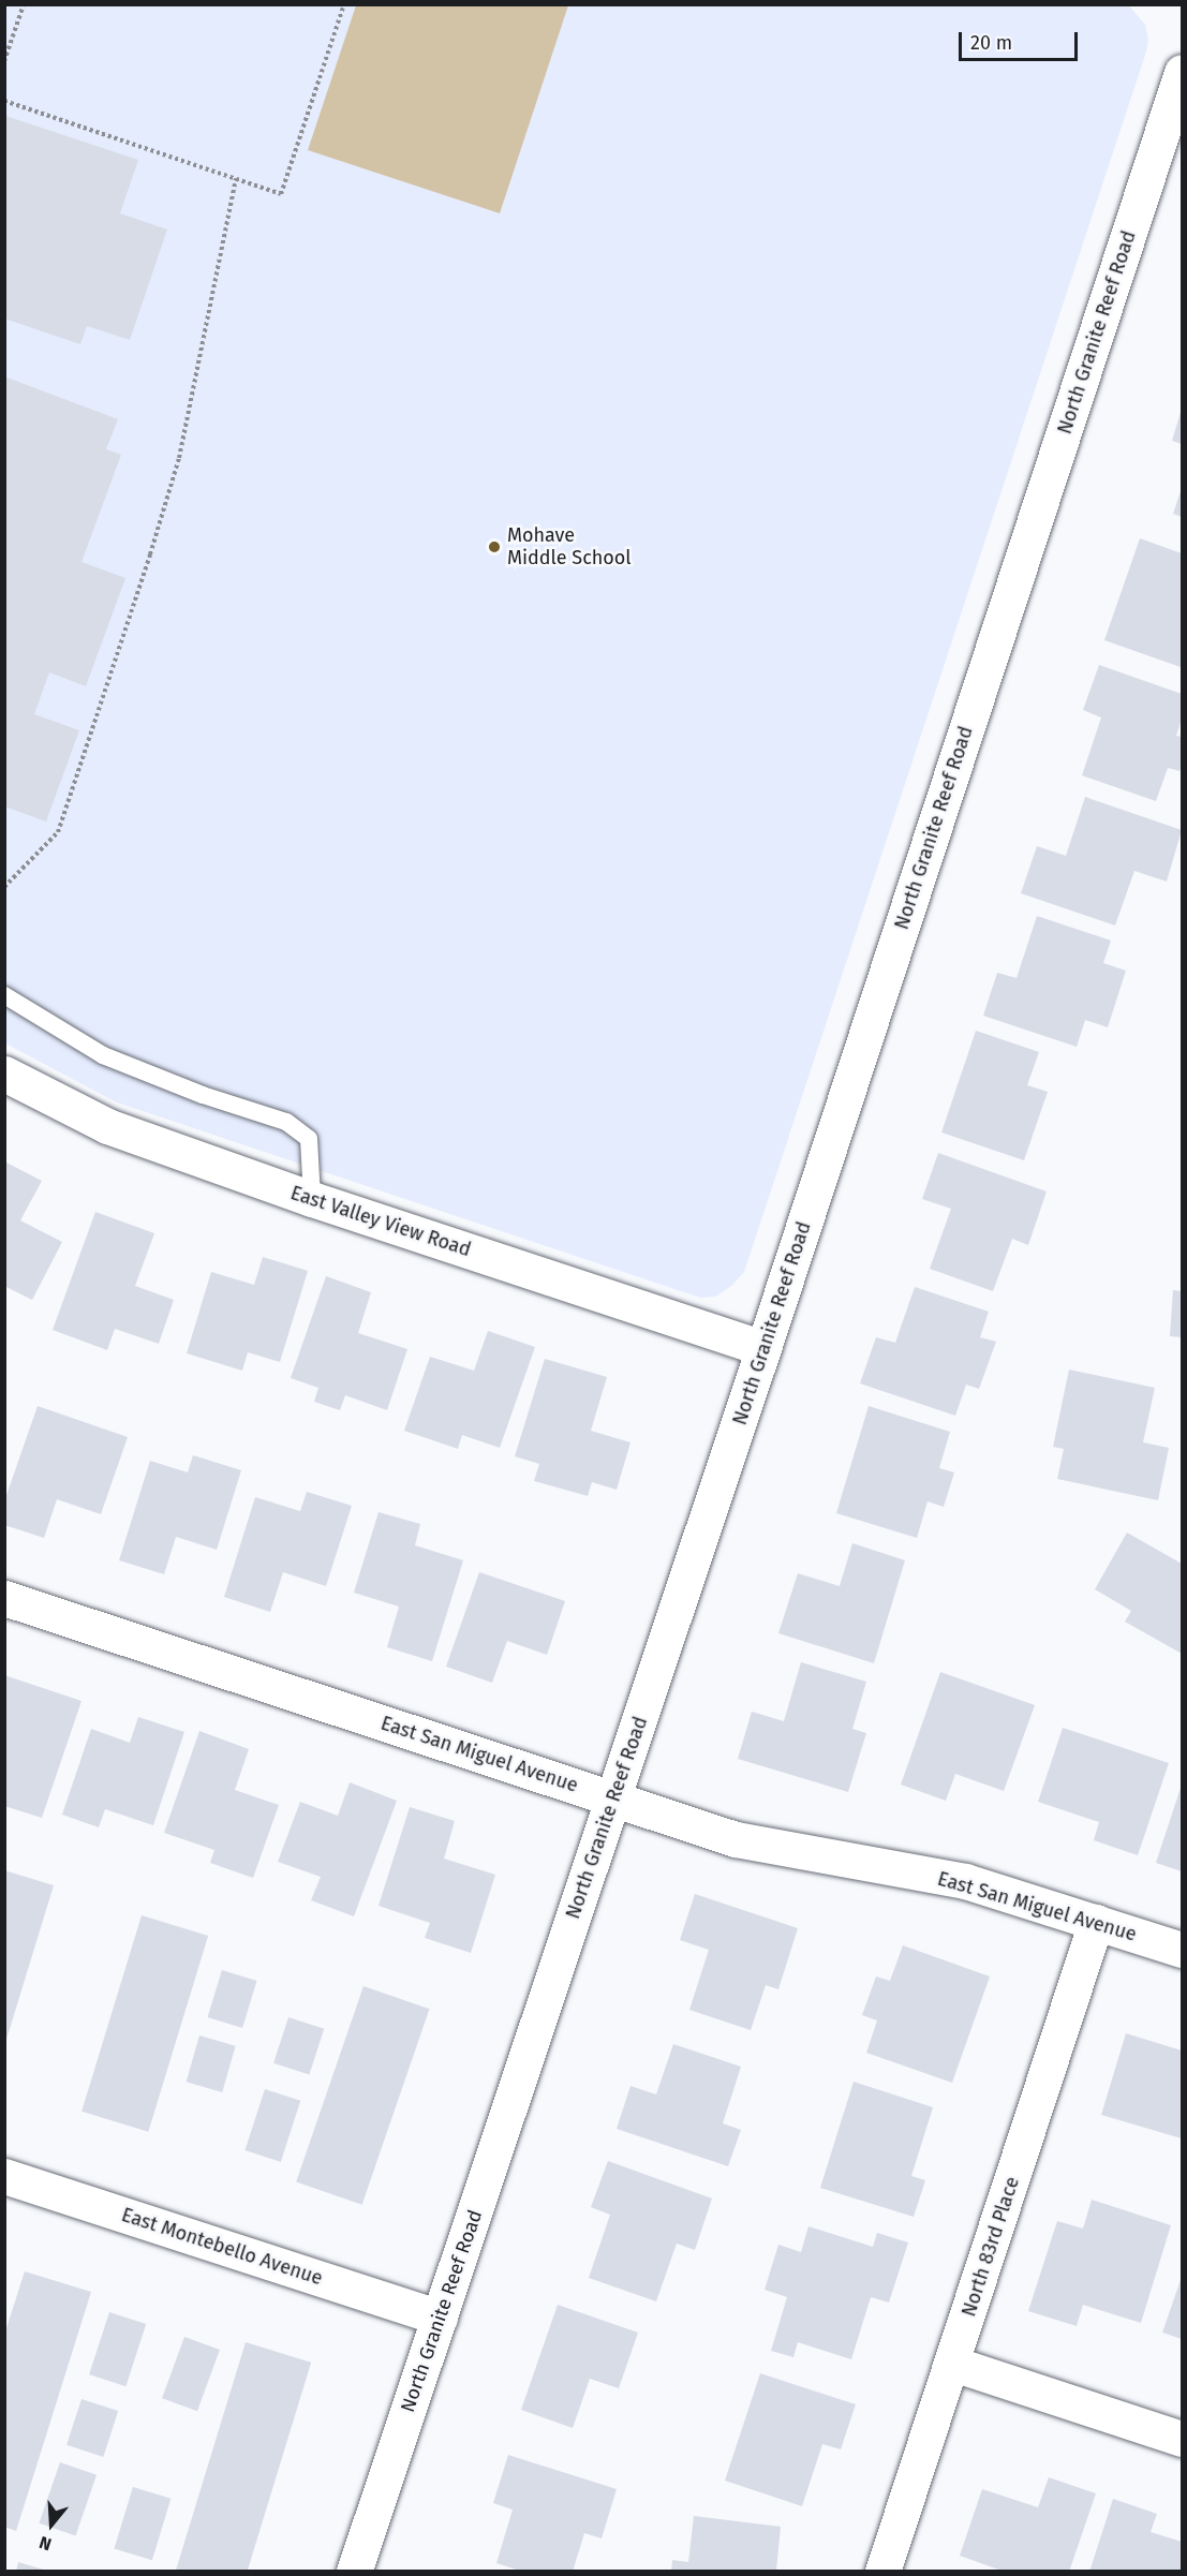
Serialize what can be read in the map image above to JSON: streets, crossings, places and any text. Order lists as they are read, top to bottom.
{
  "streets": {
    "street": [
      "North Granite Reef Road",
      "East Valley View Road",
      "East San Miguel Avenue",
      "East Montebello Avenue",
      "North 83rd Place"
    ]
  },
  "crossings": [
    ["North Granite Reef Road", "East Valley View Road"],
    ["North Granite Reef Road", "East San Miguel Avenue"],
    ["North Granite Reef Road", "East Montebello Avenue"],
    ["East San Miguel Avenue", "North 83rd Place"]
  ],
  "places": ["Mohave Middle School"],
  "scale_bar": "20 m",
  "north": "bottom"
}
